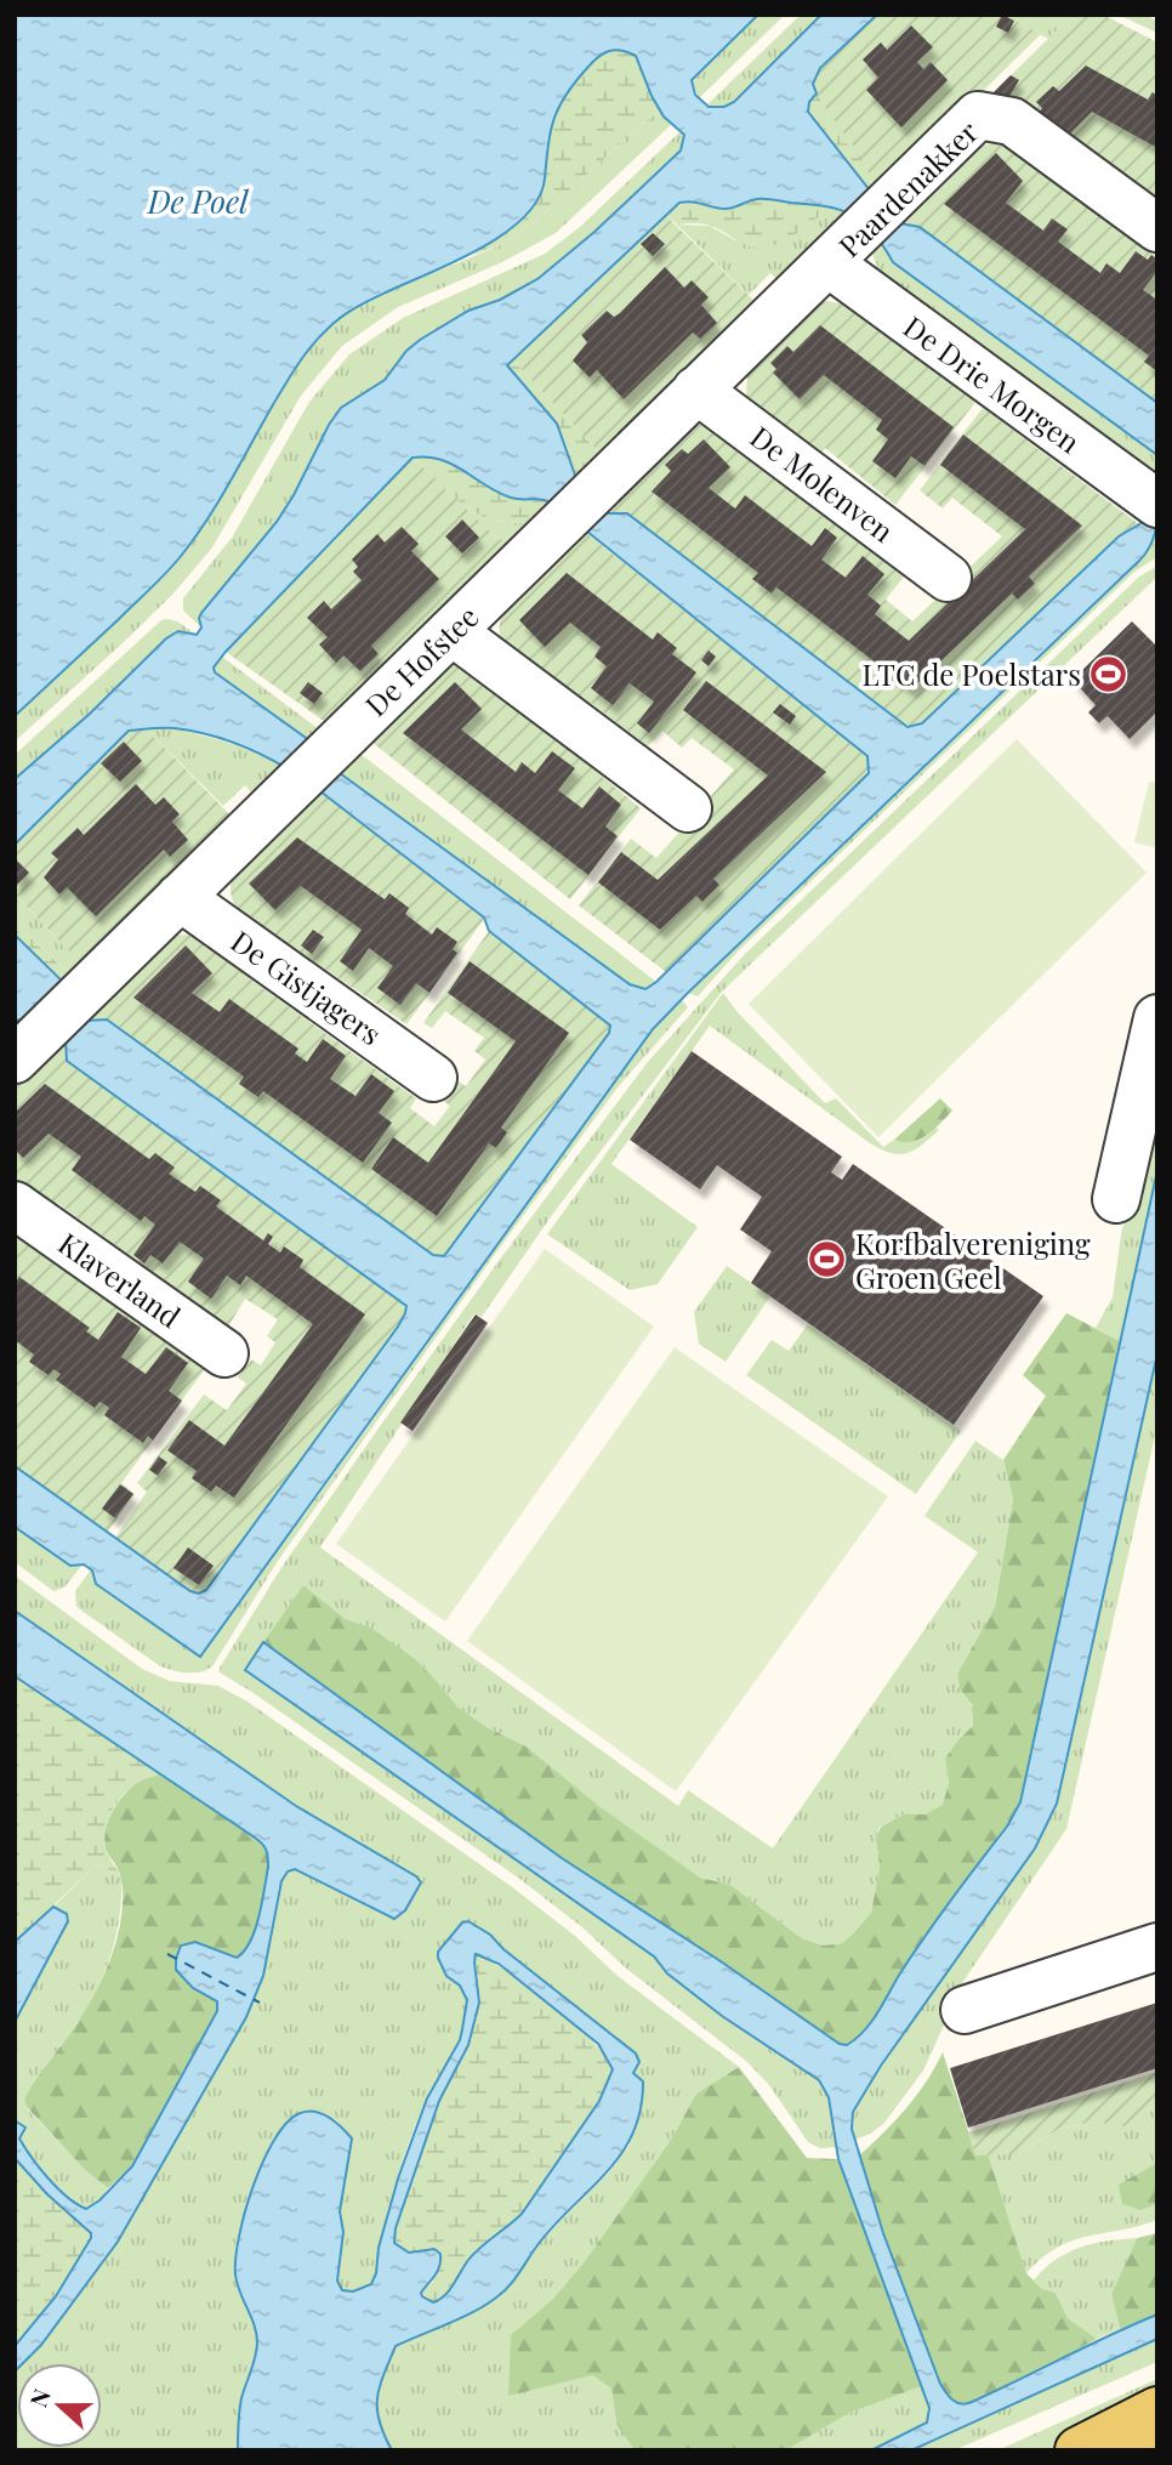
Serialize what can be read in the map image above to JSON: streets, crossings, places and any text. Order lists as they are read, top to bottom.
{
  "streets": {
    "street": [
      "Paardenakker",
      "De Drie Morgen",
      "De Molenven",
      "De Hofstee",
      "De Gistjagers",
      "Klaverland"
    ]
  },
  "crossings": [
    ["Paardenakker", "De Drie Morgen"],
    ["Paardenakker", "De Hofstee"],
    ["De Drie Morgen", "De Hofstee"],
    ["De Molenven", "De Hofstee"],
    ["De Hofstee", "De Gistjagers"]
  ],
  "water": ["De Poel"],
  "places": {
    "sports": ["LTC de Poelstars", "Korfbalvereniging Groen Geel"]
  },
  "north": "left"
}
